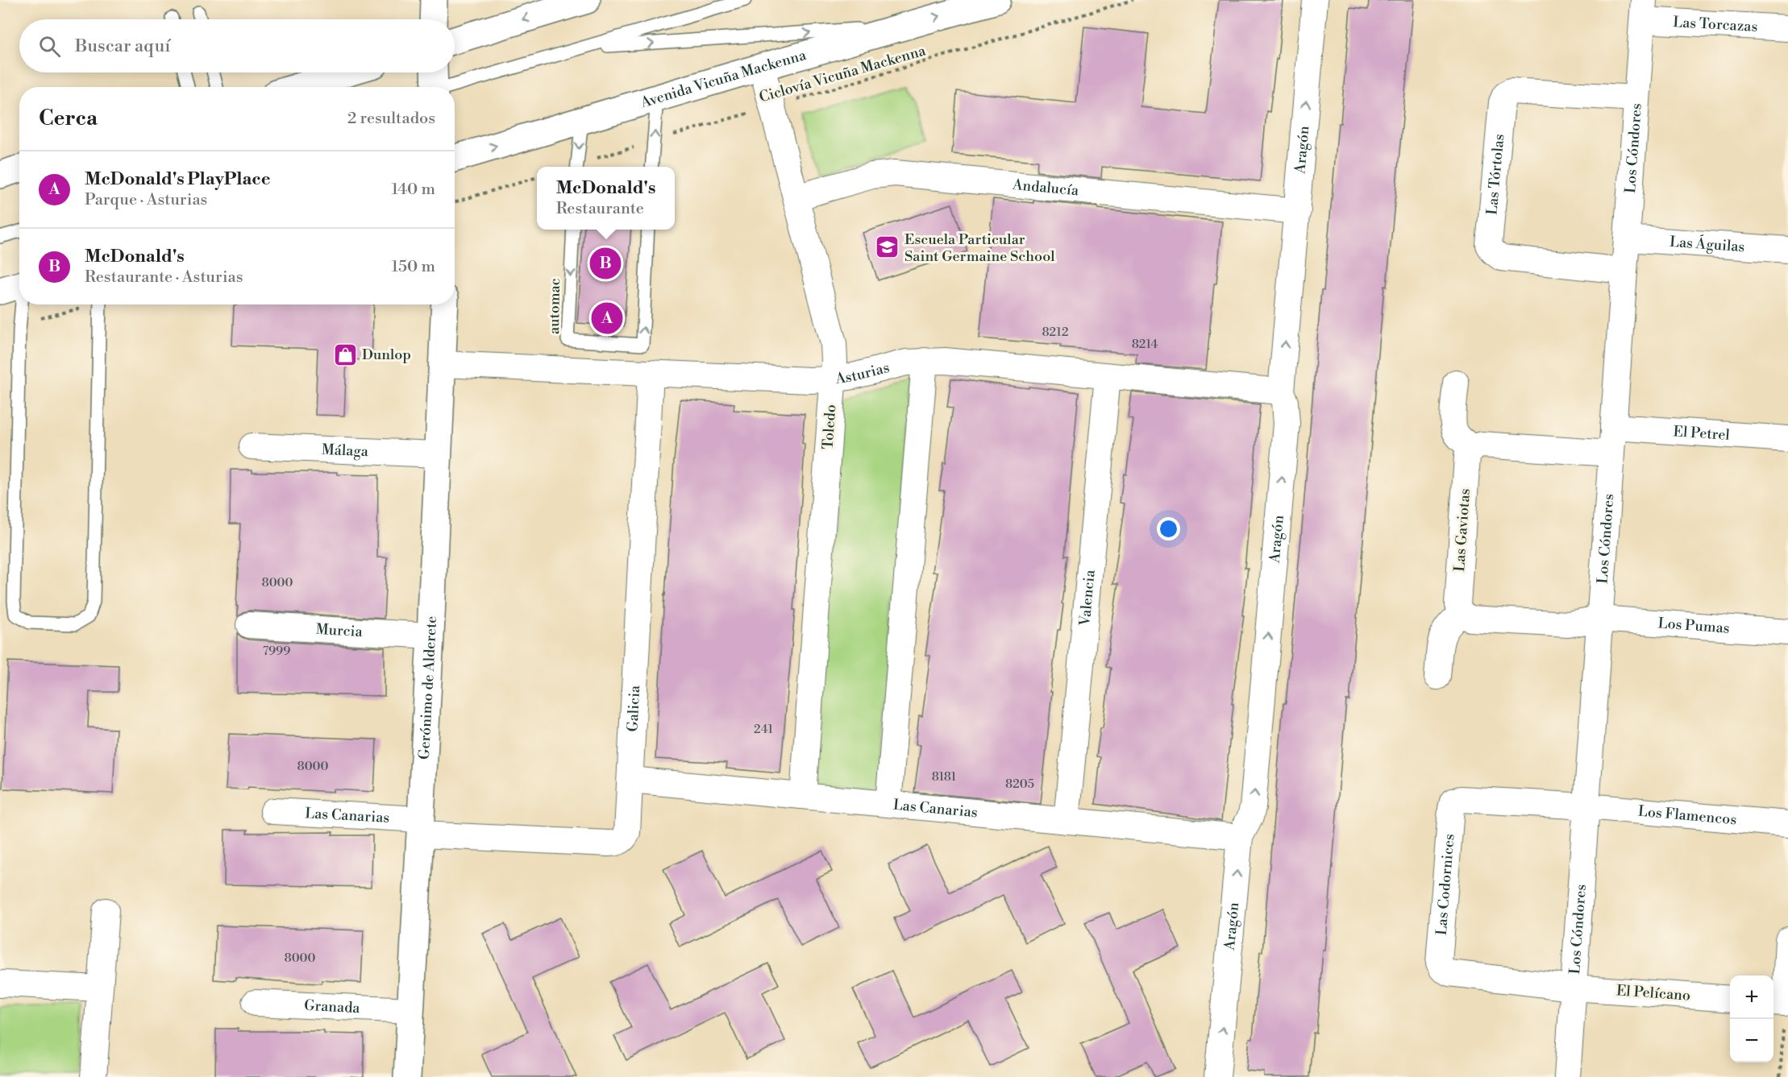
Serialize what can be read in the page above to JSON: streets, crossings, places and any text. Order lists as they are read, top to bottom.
{
  "streets": {
    "main road": ["Avenida Vicuña Mackenna", "Gerónimo de Alderete"],
    "street": [
      "Las Torcazas",
      "Los Cóndores",
      "Aragón",
      "Las Tórtolas",
      "Andalucía",
      "Las Águilas",
      "Asturias",
      "Toledo",
      "El Petrel",
      "Málaga",
      "Las Gaviotas",
      "Valencia",
      "Los Pumas",
      "Murcia",
      "Galicia",
      "Las Canarias",
      "Los Flamencos",
      "Las Codornices",
      "El Pelícano",
      "Granada"
    ],
    "lane": ["automac"],
    "path": ["Ciclovía Vicuña Mackenna"]
  },
  "crossings": [
    ["Las Torcazas", "Los Cóndores"],
    ["Ciclovía Vicuña Mackenna", "Toledo"],
    ["Avenida Vicuña Mackenna", "Toledo"],
    ["Los Cóndores", "Las Tórtolas"],
    ["Los Cóndores", "Las Águilas"],
    ["Los Cóndores", "El Petrel"],
    ["Los Cóndores", "Los Pumas"],
    ["Los Cóndores", "Los Flamencos"],
    ["Los Cóndores", "Las Codornices"],
    ["Los Cóndores", "El Pelícano"],
    ["Aragón", "Andalucía"],
    ["Aragón", "Asturias"],
    ["Aragón", "Las Canarias"],
    ["Andalucía", "Toledo"],
    ["Asturias", "Toledo"],
    ["Asturias", "Valencia"],
    ["Asturias", "Gerónimo de Alderete"],
    ["Asturias", "Galicia"],
    ["Toledo", "Las Canarias"],
    ["Málaga", "Gerónimo de Alderete"],
    ["Valencia", "Las Canarias"],
    ["Murcia", "Gerónimo de Alderete"],
    ["Gerónimo de Alderete", "Galicia"],
    ["Gerónimo de Alderete", "Las Canarias"],
    ["Gerónimo de Alderete", "Granada"],
    ["Galicia", "Las Canarias"],
    ["Los Flamencos", "Las Codornices"],
    ["Las Codornices", "El Pelícano"]
  ],
  "one_way": ["Aragón"],
  "places": {
    "school or university": ["Escuela Particular Saint Germaine School"],
    "shop": ["Dunlop"]
  },
  "house_numbers": [
    "8212",
    "8214",
    "8000",
    "7999",
    "241",
    "8000",
    "8181",
    "8205",
    "8000"
  ],
  "page": {
    "search": "Buscar aquí",
    "heading": ["Cerca", "2 resultados"],
    "list": [
      {
        "mark": "A",
        "name": "McDonald's PlayPlace",
        "note": "Parque · Asturias",
        "value": "140 m"
      },
      {
        "mark": "B",
        "name": "McDonald's",
        "note": "Restaurante · Asturias",
        "value": "150 m"
      }
    ],
    "popup": ["McDonald's", "Restaurante"],
    "pins": ["B", "A"],
    "map_buttons": ["+", "−"]
  }
}
